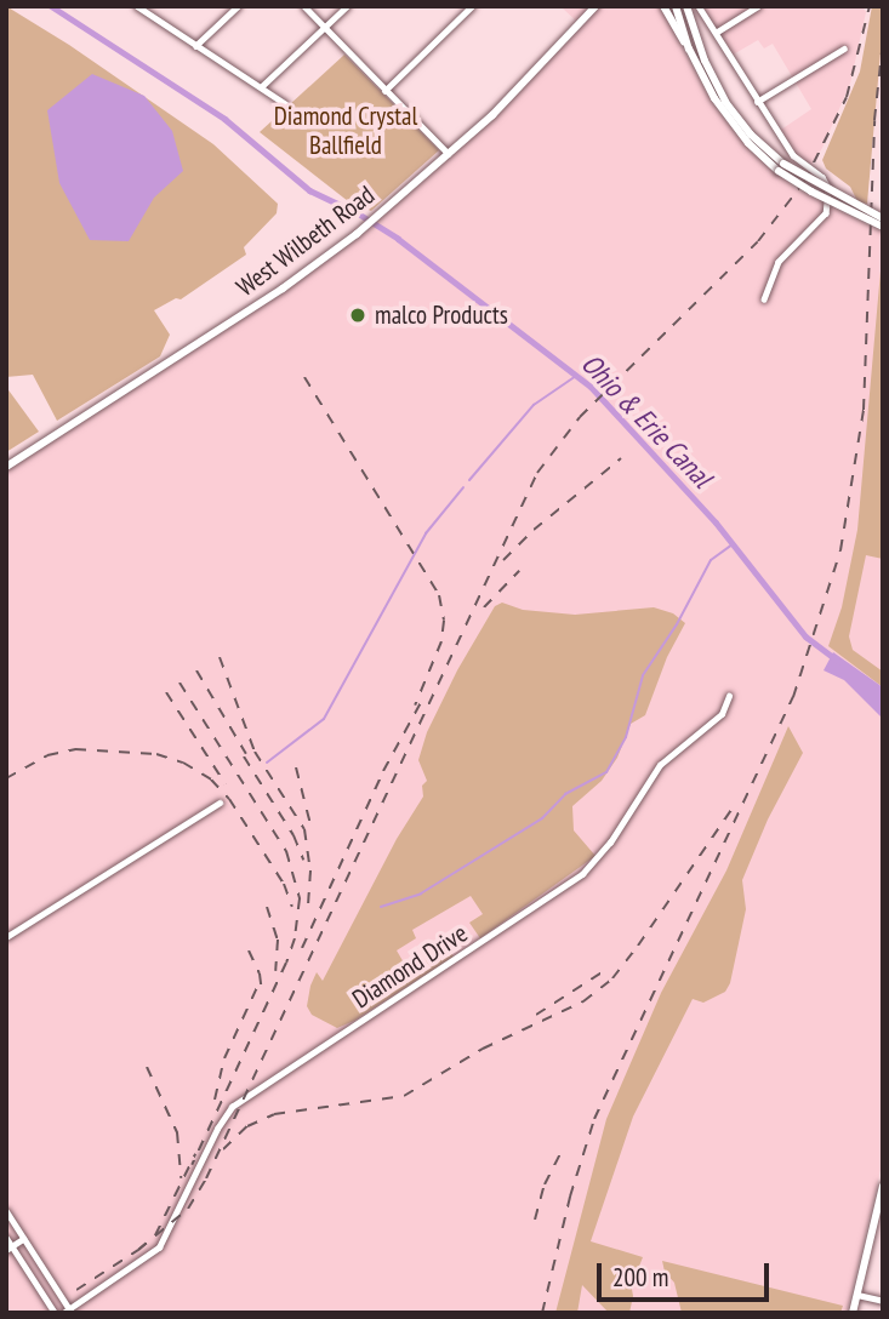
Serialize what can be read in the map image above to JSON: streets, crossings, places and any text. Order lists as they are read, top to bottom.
{
  "streets": {
    "main road": ["West Wilbeth Road"],
    "street": ["Diamond Drive"]
  },
  "water": ["Ohio & Erie Canal"],
  "parks": ["Diamond Crystal Ballfield"],
  "places": ["malco Products"],
  "scale_bar": "200 m"
}
